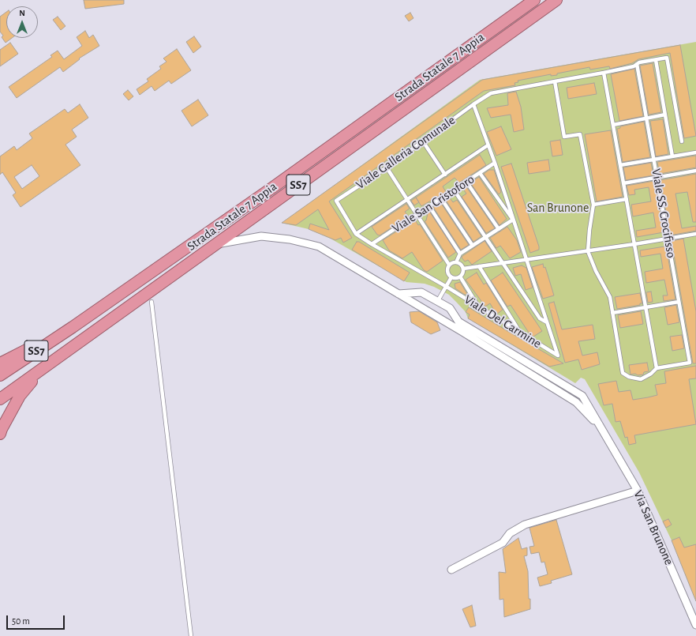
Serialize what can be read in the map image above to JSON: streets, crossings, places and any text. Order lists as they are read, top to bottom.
{
  "streets": {
    "highway": ["Strada Statale 7 Appia", "SS7"],
    "street": ["Via San Brunone"],
    "lane": [
      "Viale Galleria Comunale",
      "Viale San Cristoforo",
      "Viale SS. Crocifisso",
      "Viale Del Carmine"
    ]
  },
  "crossings": [
    ["Viale Galleria Comunale", "Viale SS. Crocifisso"],
    ["Viale Galleria Comunale", "Viale Del Carmine"],
    ["Viale San Cristoforo", "Viale Del Carmine"]
  ],
  "parks": ["San Brunone"],
  "scale_bar": "50 m",
  "north": "top"
}
